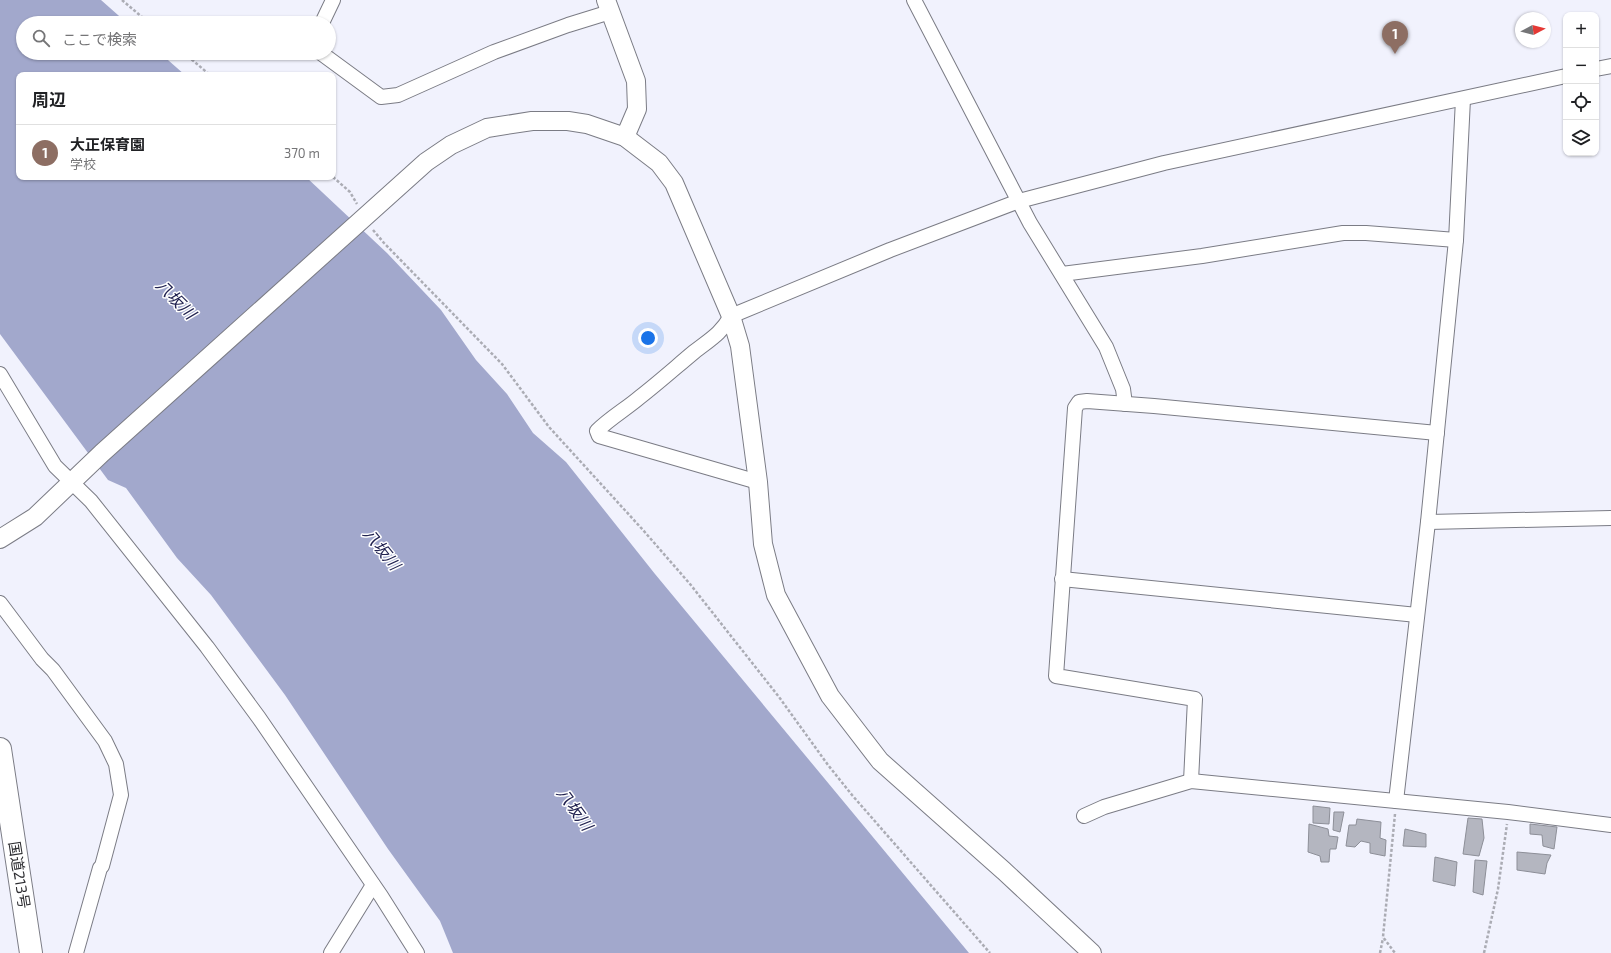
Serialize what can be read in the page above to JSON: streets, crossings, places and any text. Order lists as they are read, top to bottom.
{
  "streets": {
    "highway": ["国道213号"]
  },
  "water": ["八坂川"],
  "north": "right",
  "page": {
    "map_buttons": ["+", "−"],
    "search": "ここで検索",
    "pins": "1",
    "heading": "周辺",
    "list": [
      {
        "mark": "1",
        "name": "大正保育園",
        "note": "学校",
        "value": "370 m"
      }
    ]
  }
}
